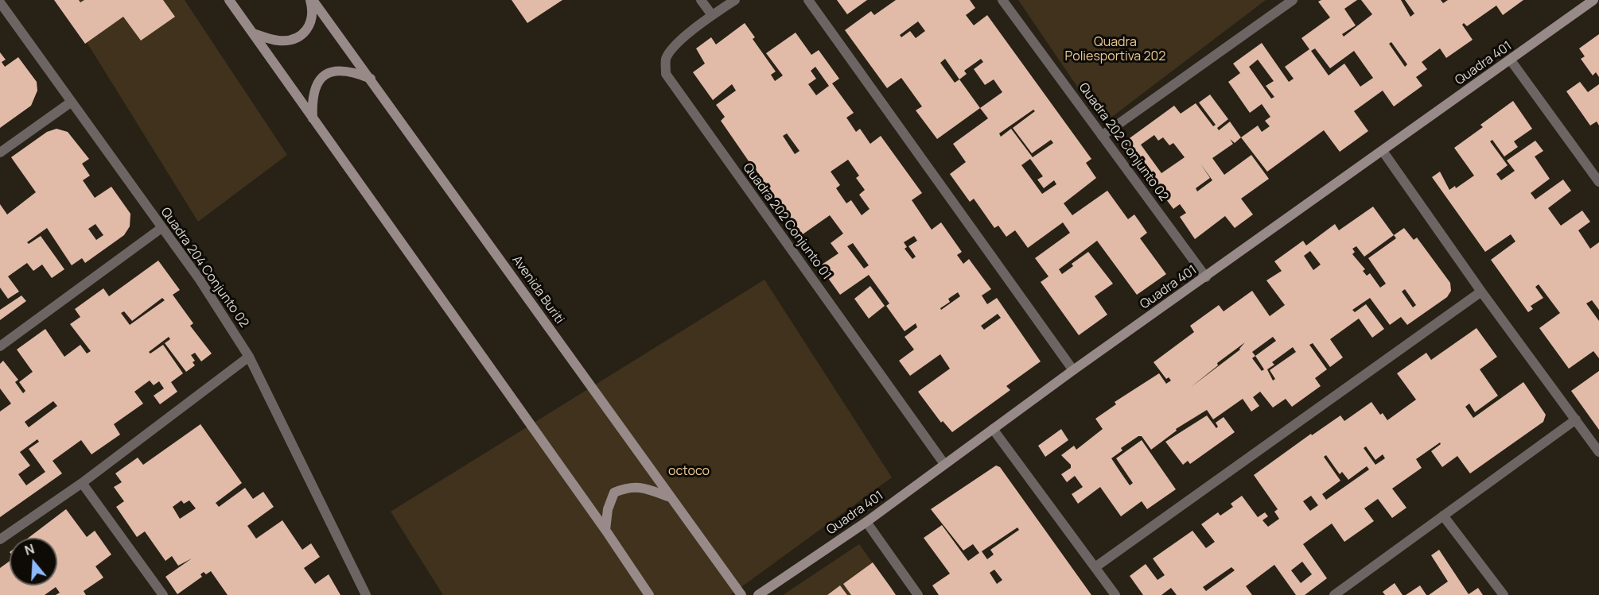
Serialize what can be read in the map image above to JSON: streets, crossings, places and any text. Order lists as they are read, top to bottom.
{
  "streets": {
    "main road": ["Quadra 401", "Avenida Buriti"],
    "street": ["Quadra 202 Conjunto 02", "Quadra 202 Conjunto 01", "Quadra 204 Conjunto 02"]
  },
  "crossings": [
    ["Quadra 401", "Quadra 202 Conjunto 02"],
    ["Quadra 401", "Quadra 202 Conjunto 01"]
  ],
  "parks": ["Quadra Poliesportiva 202", "octoco"],
  "north": "top"
}
